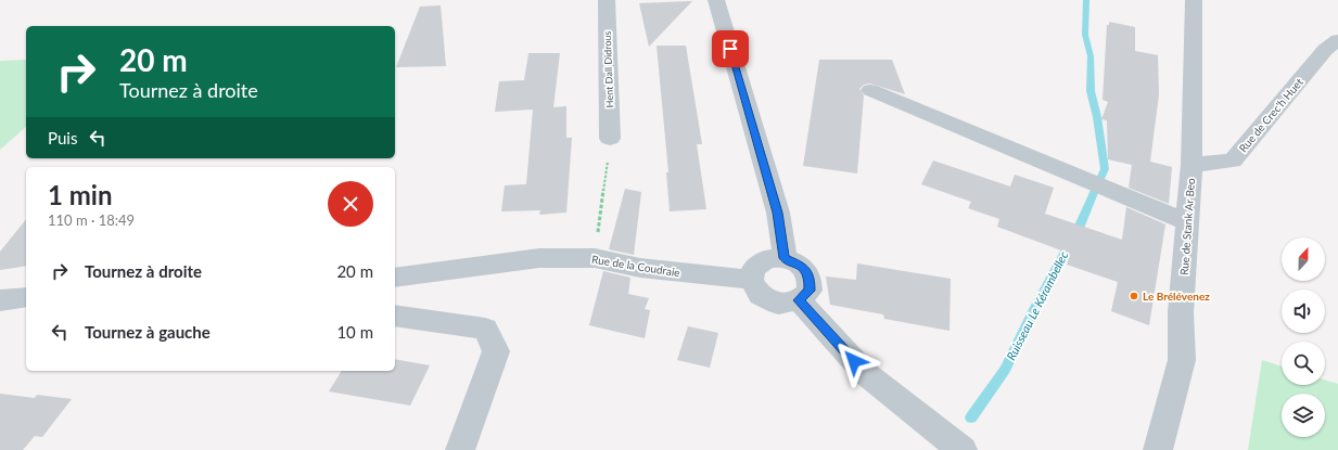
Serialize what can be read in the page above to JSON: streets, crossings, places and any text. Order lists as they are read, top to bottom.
{
  "streets": {
    "street": [
      "Hent Dall Didrous",
      "Rue de Crec'h Huet",
      "Rue de Stank Ar Beo",
      "Rue de la Coudraie"
    ]
  },
  "crossings": [
    ["Rue de Crec'h Huet", "Rue de Stank Ar Beo"]
  ],
  "water": ["Ruisseau Le Kérambellec"],
  "places": ["Le Brélévenez"],
  "north": "top",
  "page": {
    "turn": ["20 m", "Tournez à droite"],
    "then": "Puis",
    "heading": ["1 min", "110 m · 18:49"],
    "list": [
      {
        "name": "Tournez à droite",
        "value": "20 m"
      },
      {
        "name": "Tournez à gauche",
        "value": "10 m"
      }
    ]
  }
}
